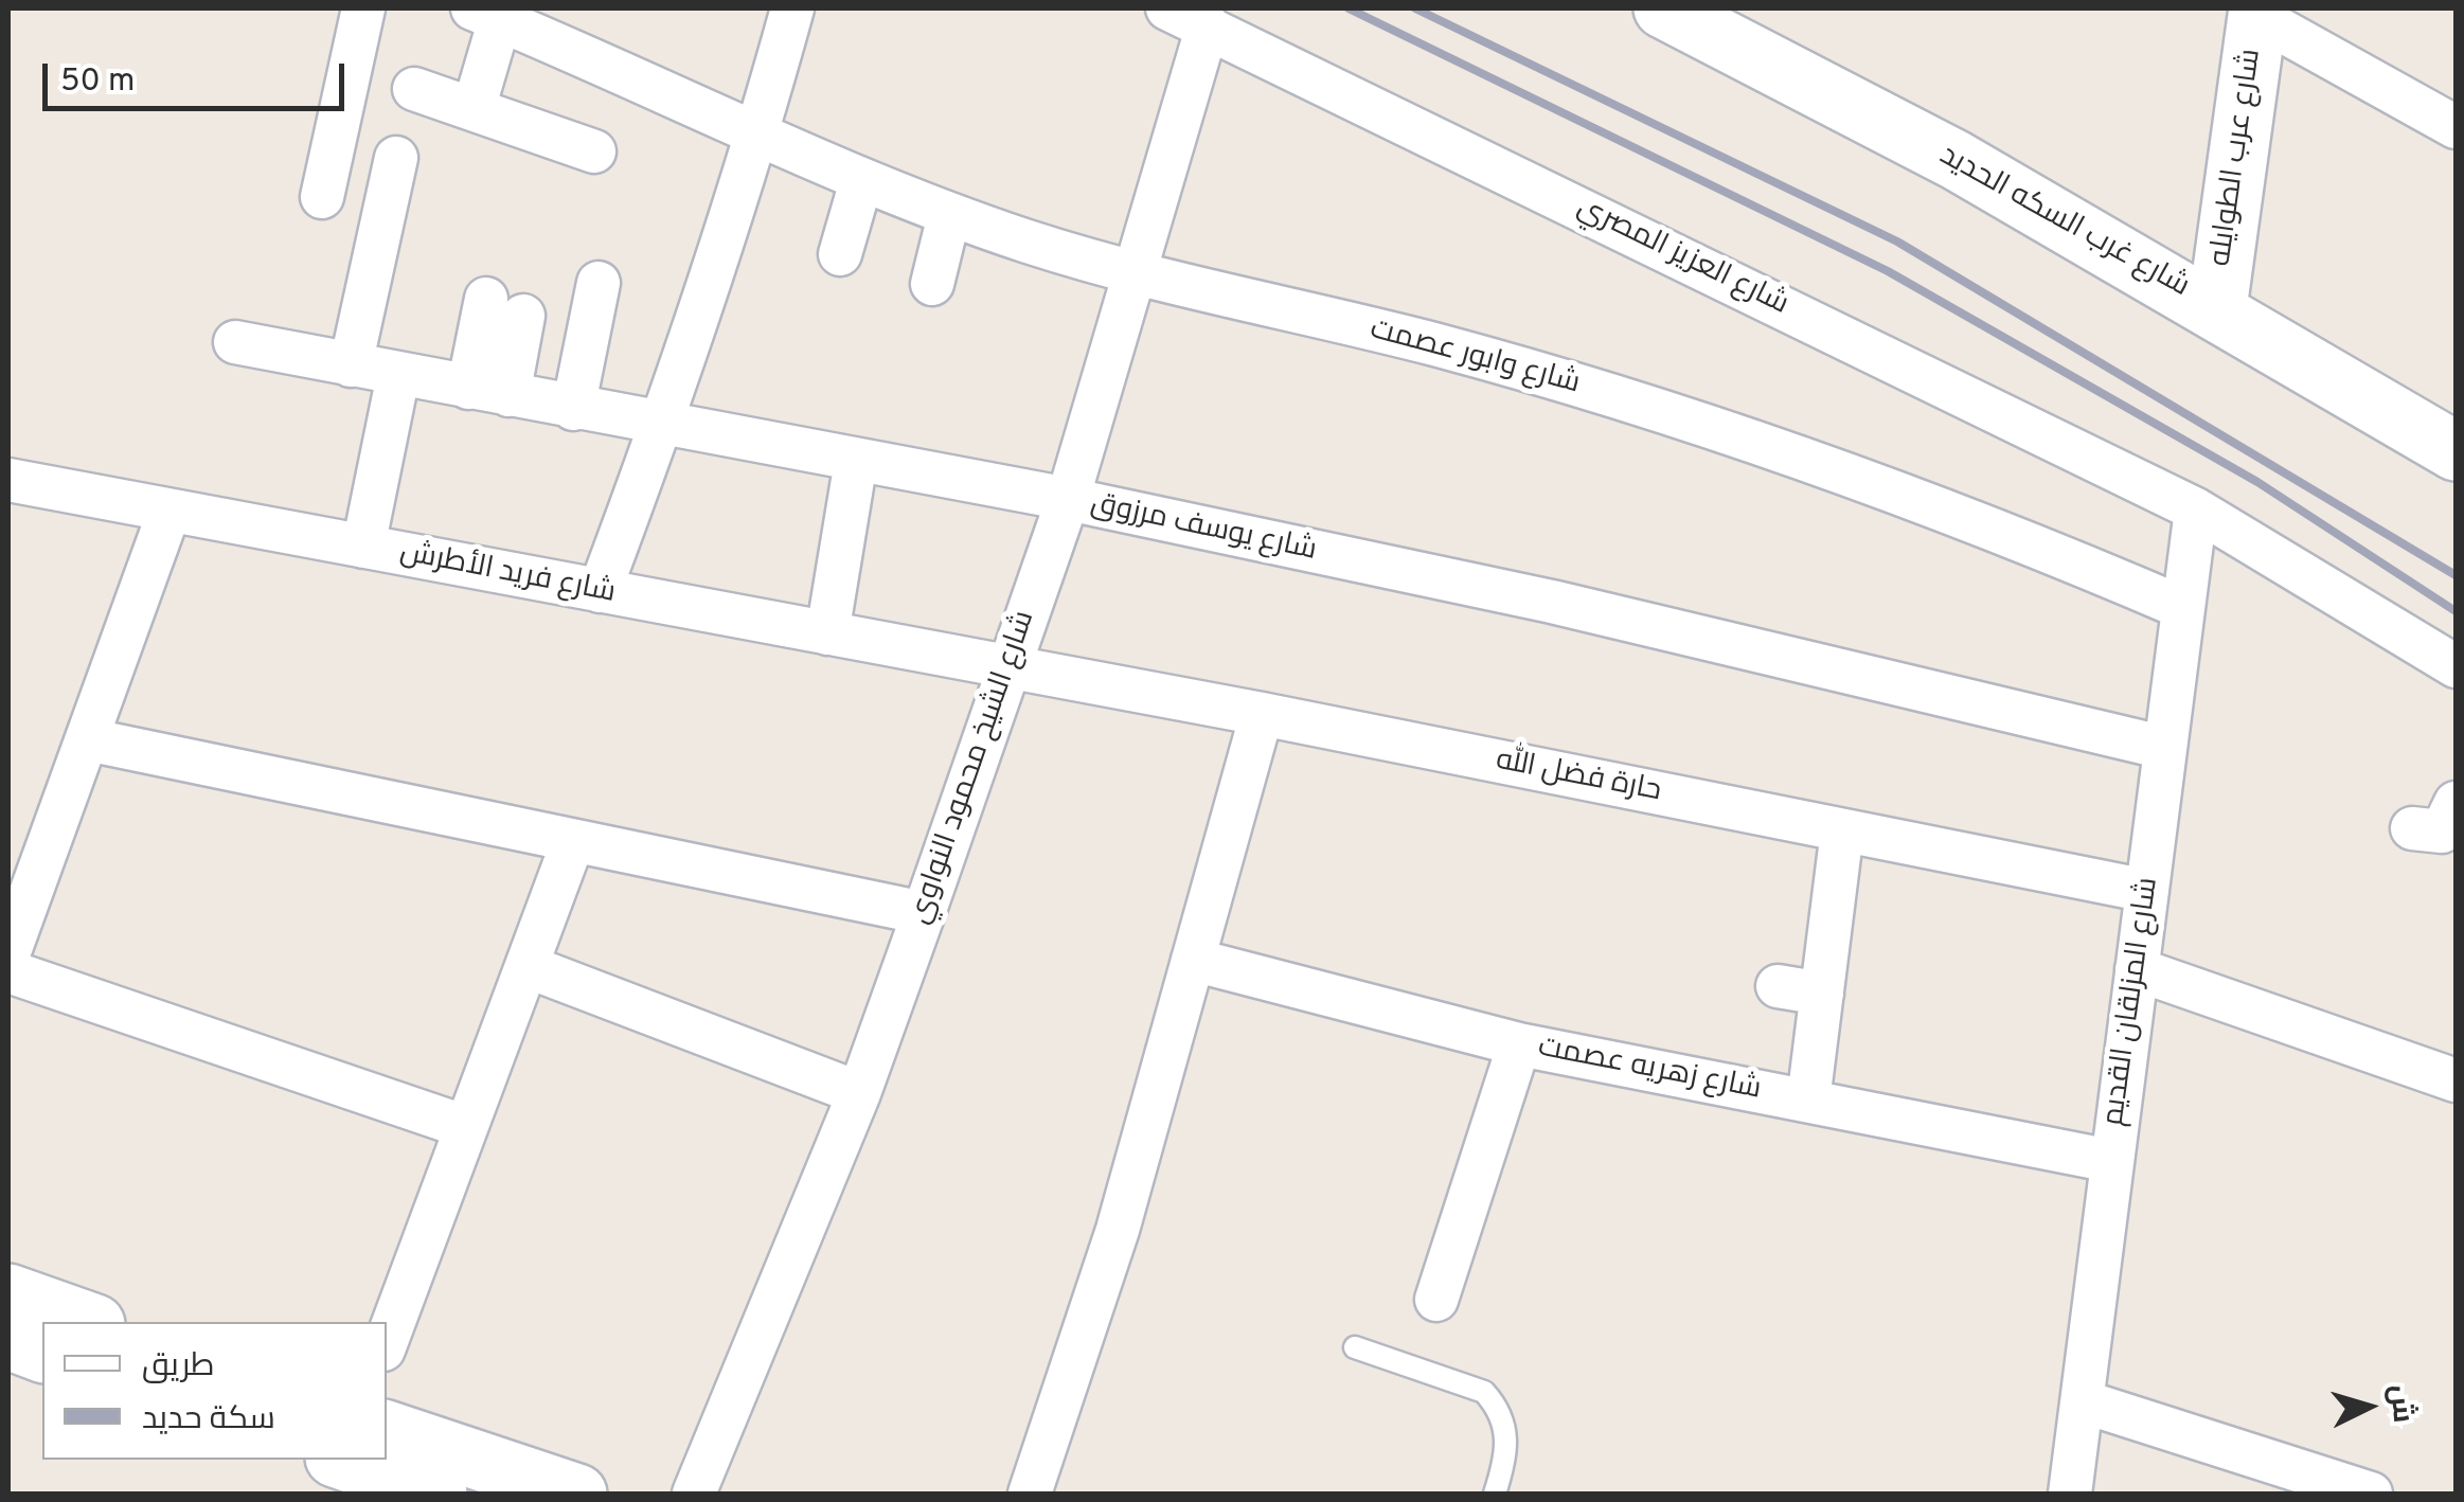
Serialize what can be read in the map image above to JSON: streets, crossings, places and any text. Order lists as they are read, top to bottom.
{
  "streets": {
    "street": [
      "شارع عرب الطوايله",
      "شارع غرب السكه الحديد",
      "شارع العزيز المصري",
      "شارع وابور عصمت",
      "شارع يوسف مرزوق",
      "شارع فريد الأطرش",
      "شارع الشيخ محمود النواوي",
      "حارة فضل الله",
      "شارع المزلقان القديم",
      "شارع زهريه عصمت"
    ]
  },
  "crossings": [
    ["شارع عرب الطوايله", "شارع غرب السكه الحديد"],
    ["شارع العزيز المصري", "شارع الشيخ محمود النواوي"],
    ["شارع العزيز المصري", "شارع المزلقان القديم"],
    ["شارع وابور عصمت", "شارع الشيخ محمود النواوي"],
    ["شارع وابور عصمت", "شارع المزلقان القديم"],
    ["شارع يوسف مرزوق", "شارع الشيخ محمود النواوي"],
    ["شارع يوسف مرزوق", "شارع المزلقان القديم"],
    ["شارع فريد الأطرش", "شارع الشيخ محمود النواوي"],
    ["شارع فريد الأطرش", "حارة فضل الله"],
    ["شارع الشيخ محمود النواوي", "حارة فضل الله"],
    ["حارة فضل الله", "شارع المزلقان القديم"],
    ["شارع المزلقان القديم", "شارع زهريه عصمت"]
  ],
  "legend": ["طريق", "سكة حديد"],
  "scale_bar": "50 m",
  "north": "right"
}
